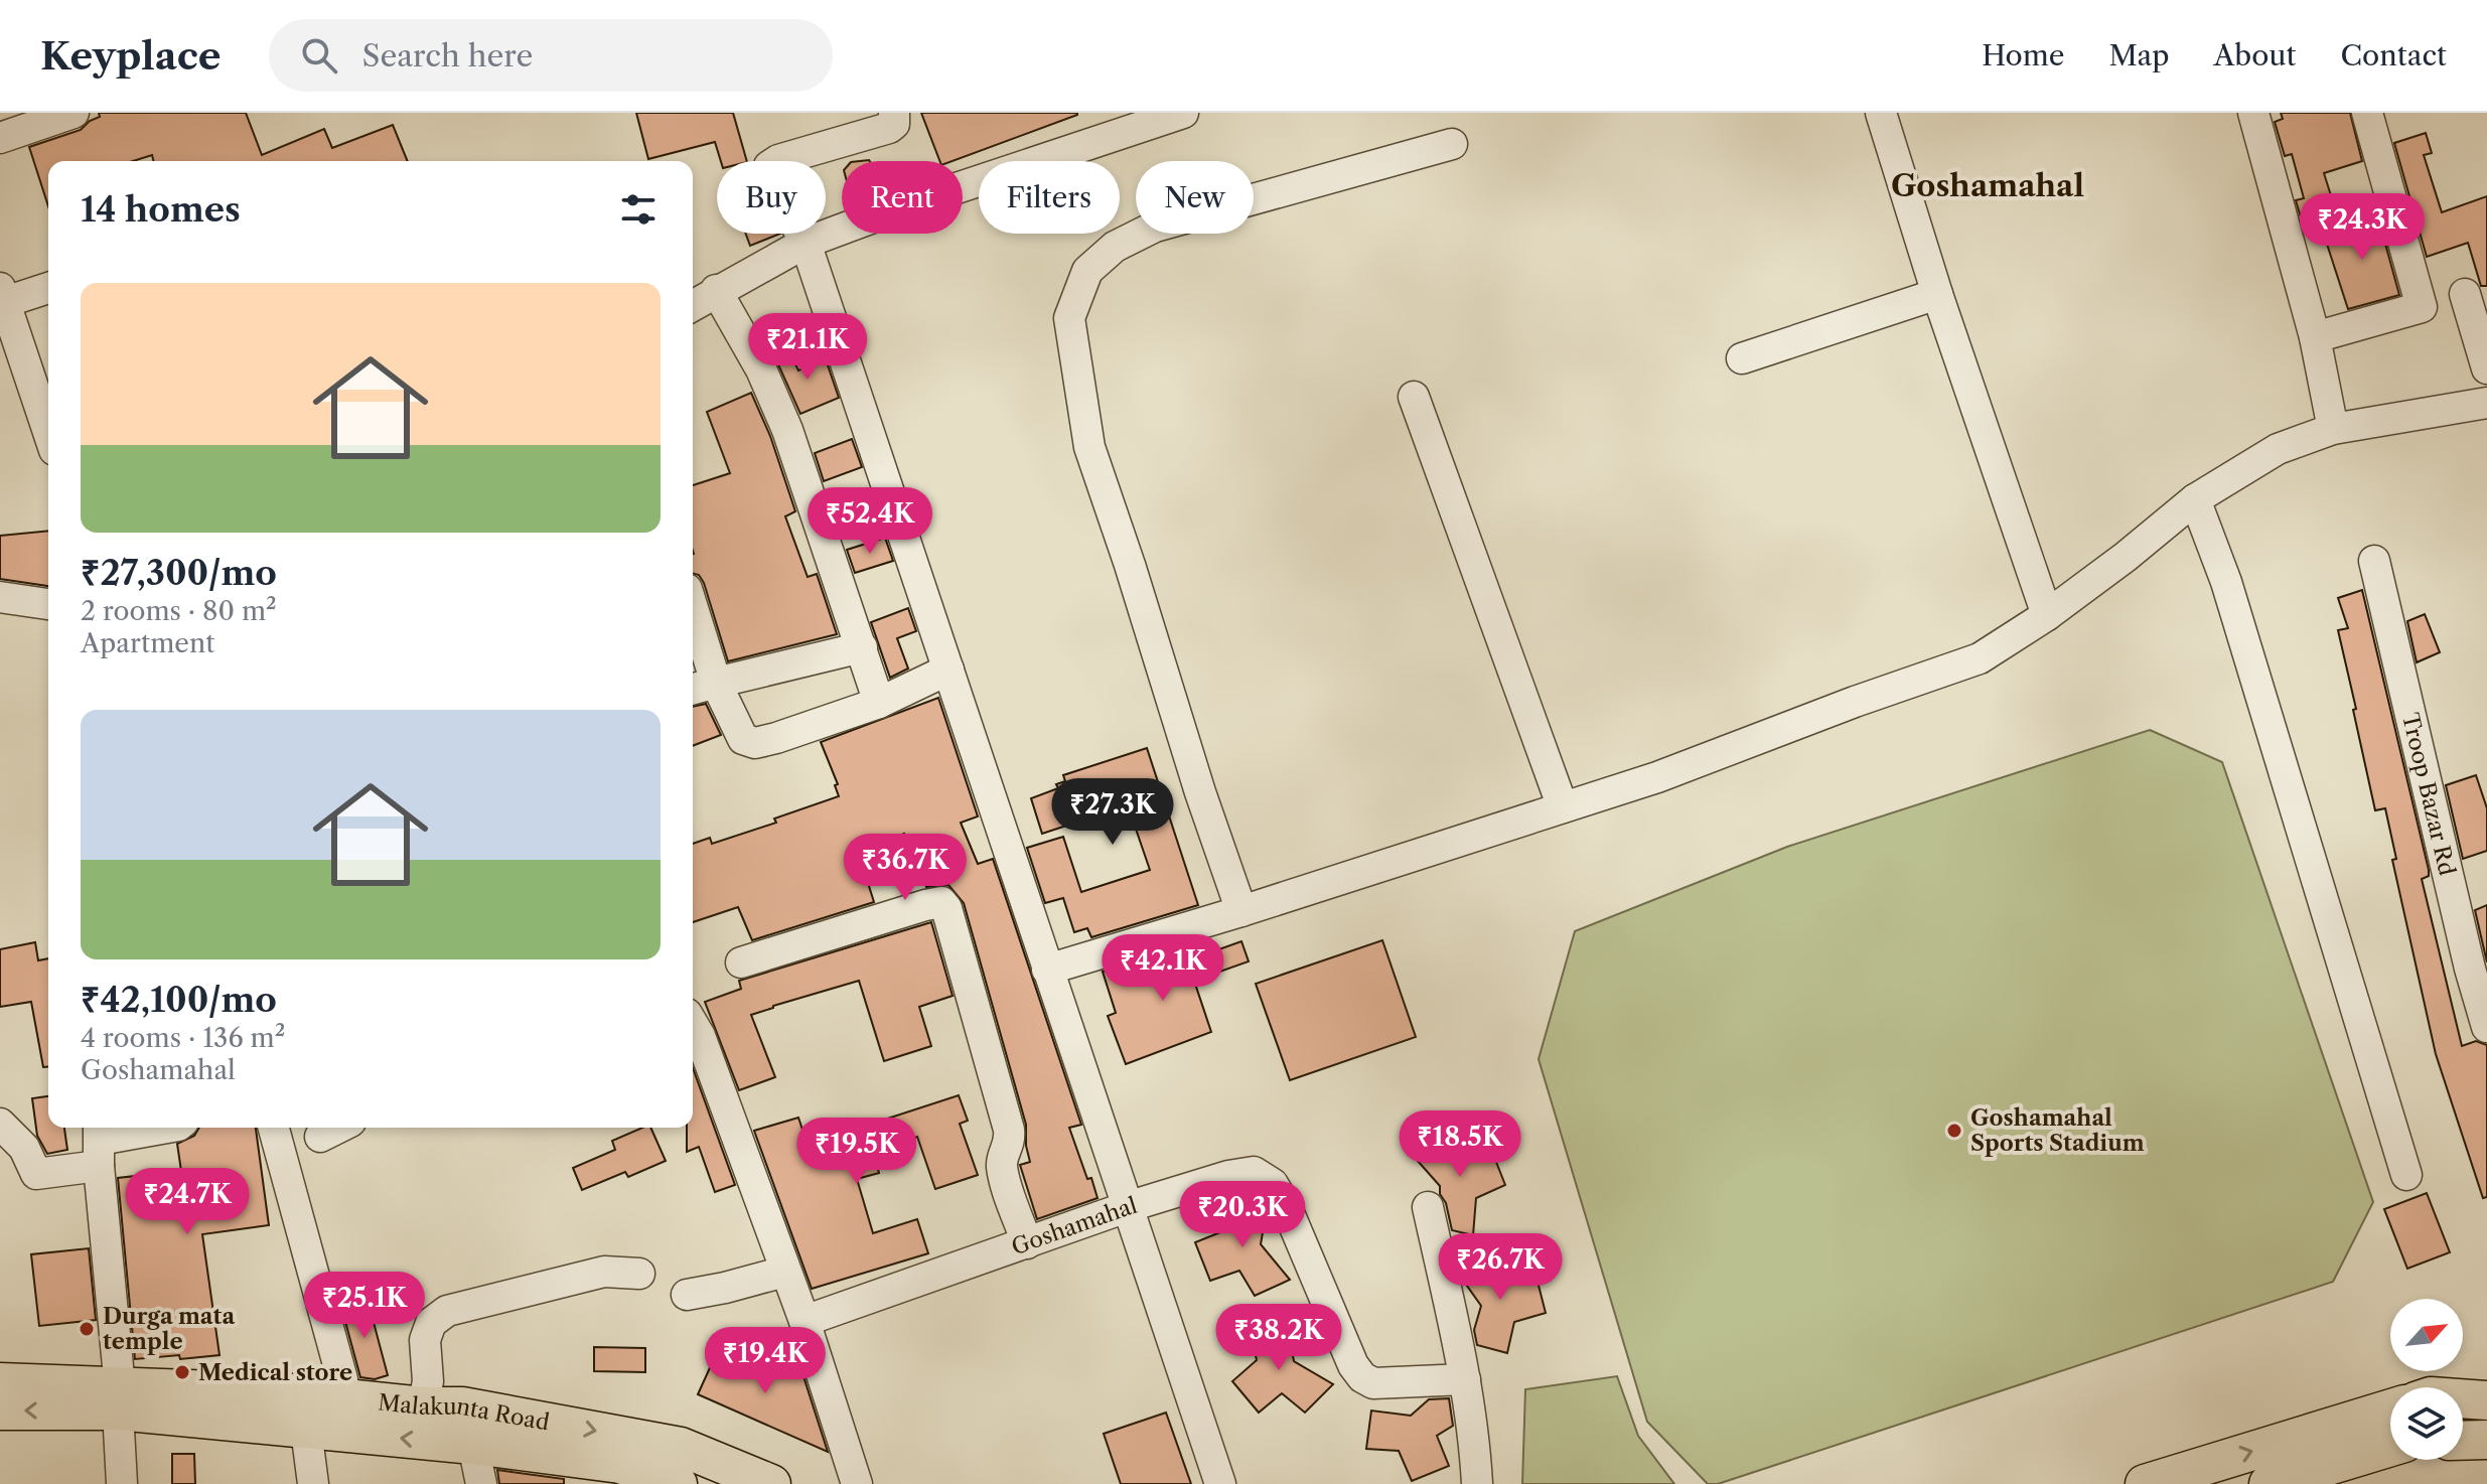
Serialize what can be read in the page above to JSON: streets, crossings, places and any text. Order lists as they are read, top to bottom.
{
  "streets": {
    "main road": ["Malakunta Road"],
    "street": ["Troop Bazar Rd", "Goshamahal"]
  },
  "districts": ["Goshamahal"],
  "places": ["Goshamahal Sports Stadium", "Durga mata temple", "Medical store"],
  "north": "top right",
  "page": {
    "header": "Keyplace",
    "search": "Search here",
    "nav": [
      "Home",
      "Map",
      "About",
      "Contact"
    ],
    "chip": [
      "Buy",
      "Rent",
      "Filters",
      "New"
    ],
    "heading": "14 homes",
    "price": [
      "₹24.3K",
      "₹21.1K",
      "₹52.4K",
      "₹27.3K",
      "₹36.7K",
      "₹42.1K",
      "₹18.5K",
      "₹19.5K",
      "₹24.7K",
      "₹20.3K",
      "₹26.7K",
      "₹25.1K",
      "₹38.2K",
      "₹19.4K"
    ],
    "list": [
      {
        "name": "₹27,300/mo",
        "note": "2 rooms · 80 m² · Apartment"
      },
      {
        "name": "₹42,100/mo",
        "note": "4 rooms · 136 m² · Goshamahal"
      }
    ]
  }
}
